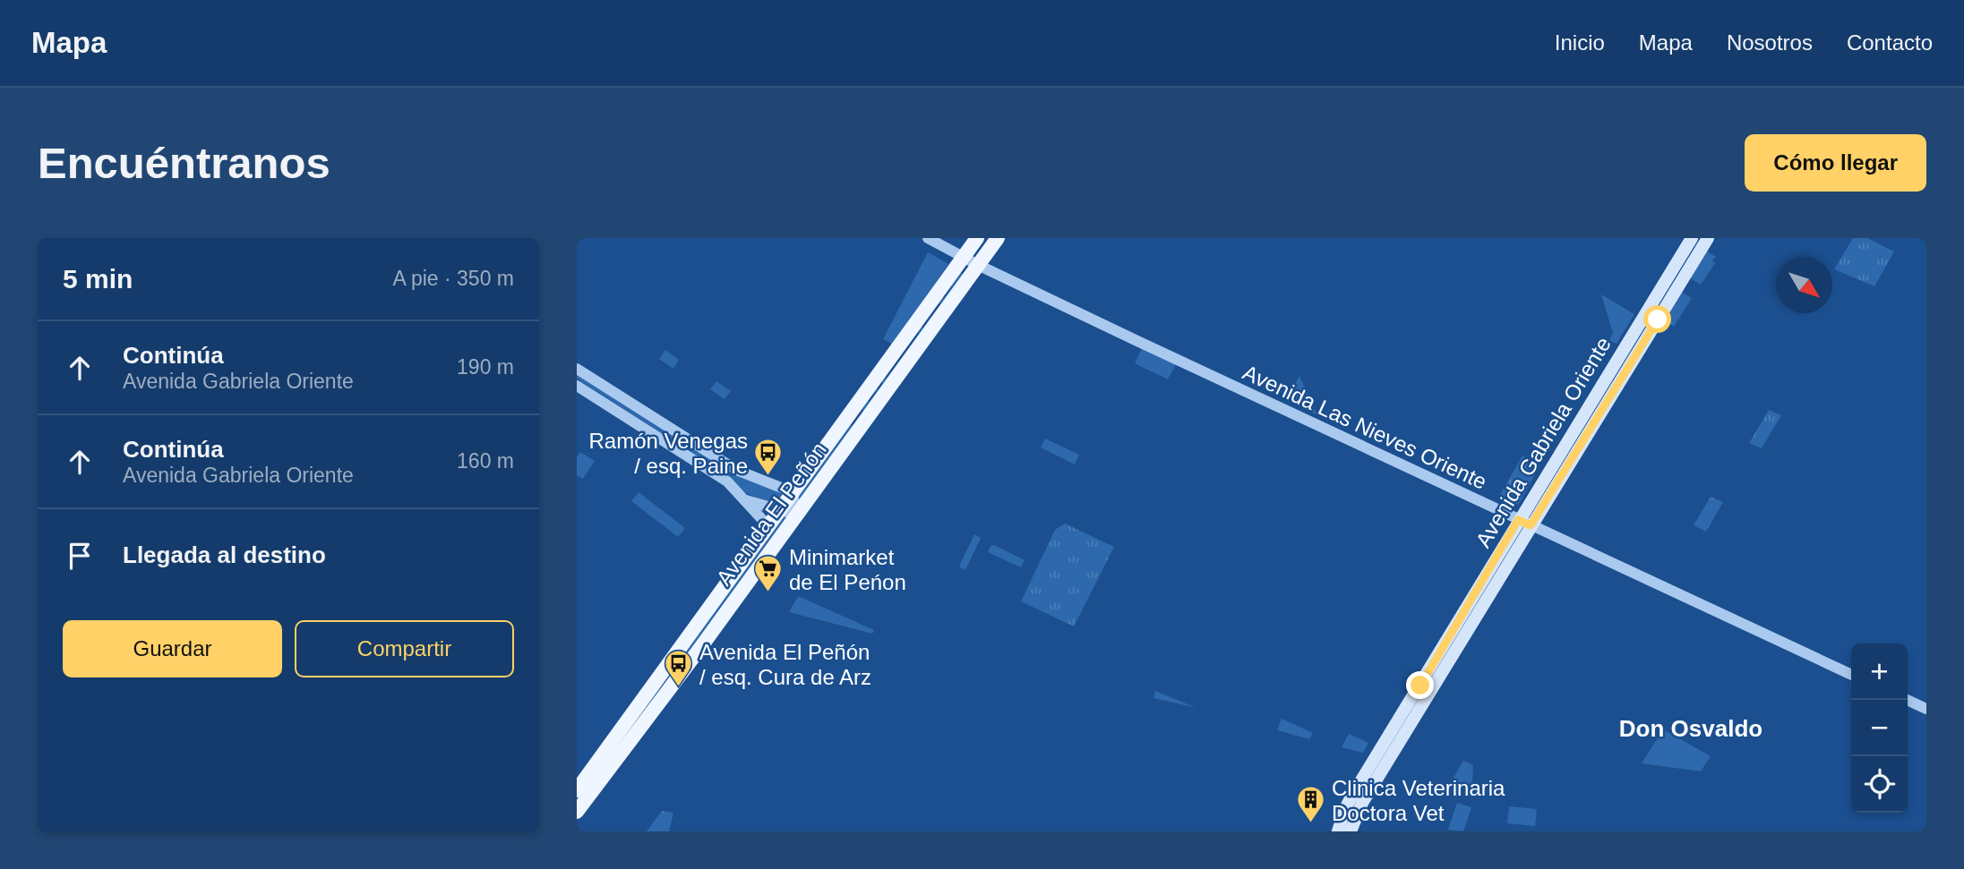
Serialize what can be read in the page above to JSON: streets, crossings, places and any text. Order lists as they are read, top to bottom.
{
  "streets": {
    "main road": ["Avenida Gabriela Oriente", "Avenida El Peñón"],
    "street": ["Avenida Las Nieves Oriente"]
  },
  "crossings": [
    ["Avenida Las Nieves Oriente", "Avenida Gabriela Oriente"],
    ["Avenida Las Nieves Oriente", "Avenida El Peñón"]
  ],
  "districts": ["Don Osvaldo"],
  "places": {
    "bus stop": ["Ramón Venegas / esq. Paine", "Avenida El Peñón / esq. Cura de Arz"],
    "supermarket": ["Minimarket de El Peńon"],
    "building": ["Clinica Veterinaria Doctora Vet"]
  },
  "north": "bottom right",
  "page": {
    "header": "Mapa",
    "nav": [
      "Inicio",
      "Mapa",
      "Nosotros",
      "Contacto"
    ],
    "buttons": [
      "Cómo llegar",
      ["Guardar", "Compartir"]
    ],
    "title": "Encuéntranos",
    "heading": ["5 min", "A pie · 350 m"],
    "list": [
      ["Continúa", "Avenida Gabriela Oriente", "190 m"],
      ["Continúa", "Avenida Gabriela Oriente", "160 m"],
      "Llegada al destino"
    ],
    "map_buttons": ["+", "−"]
  }
}
